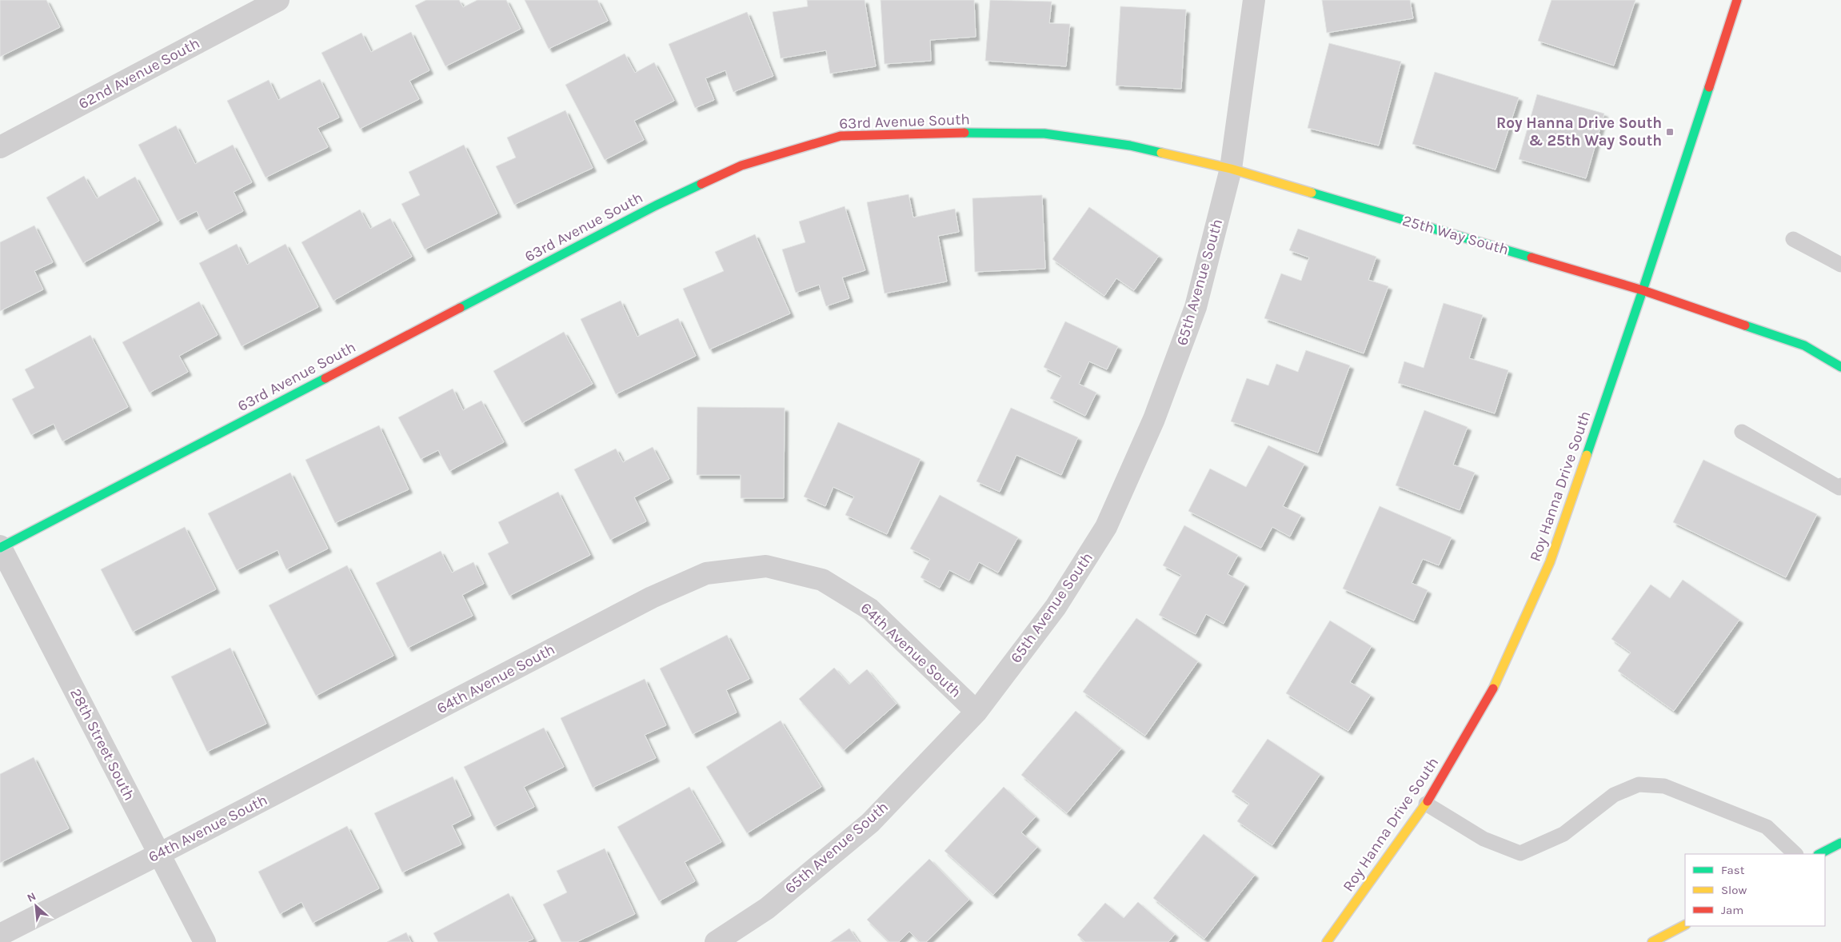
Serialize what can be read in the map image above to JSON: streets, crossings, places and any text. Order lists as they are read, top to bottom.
{
  "streets": {
    "street": [
      "62nd Avenue South",
      "63rd Avenue South",
      "25th Way South",
      "65th Avenue South",
      "Roy Hanna Drive South",
      "64th Avenue South",
      "28th Street South"
    ]
  },
  "crossings": [
    ["63rd Avenue South", "25th Way South"],
    ["63rd Avenue South", "65th Avenue South"],
    ["63rd Avenue South", "28th Street South"],
    ["25th Way South", "65th Avenue South"],
    ["25th Way South", "Roy Hanna Drive South"],
    ["65th Avenue South", "64th Avenue South"],
    ["64th Avenue South", "28th Street South"]
  ],
  "places": {
    "transit": ["Roy Hanna Drive South & 25th Way South"]
  },
  "legend": ["Fast", "Slow", "Jam"],
  "north": "top left"
}
